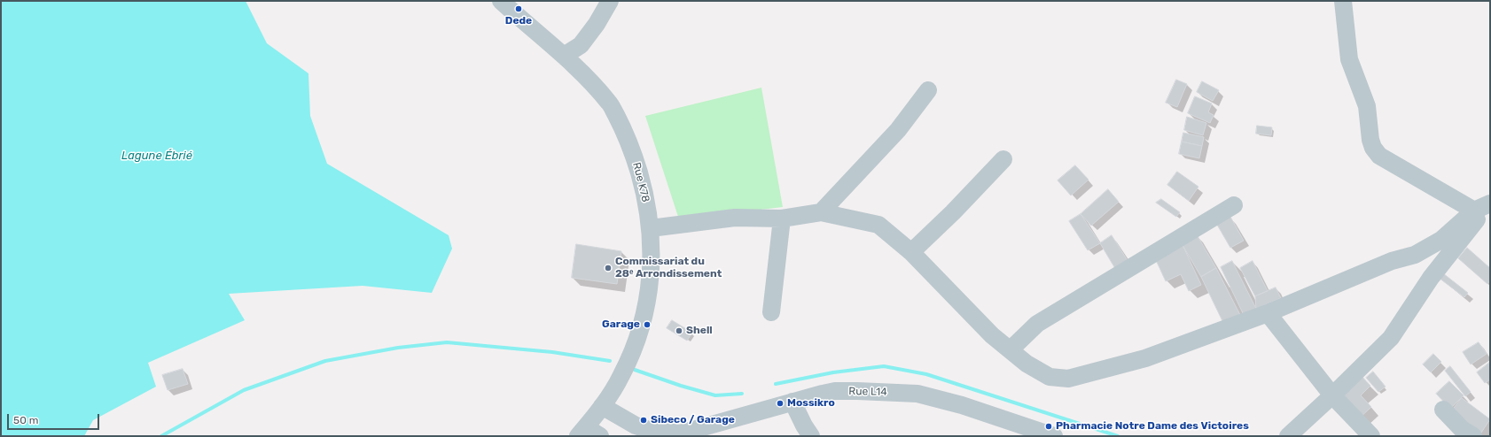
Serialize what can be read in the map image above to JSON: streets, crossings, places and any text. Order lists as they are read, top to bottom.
{
  "streets": {
    "street": ["Rue K78", "Rue L14"]
  },
  "crossings": [
    ["Rue K78", "Rue L14"]
  ],
  "water": ["Lagune Ébrié"],
  "places": [
    "Dede",
    "Commissariat du 28ᵉ Arrondissement",
    "Garage",
    "Shell",
    "Mossikro",
    "Sibeco / Garage",
    "Pharmacie Notre Dame des Victoires"
  ],
  "scale_bar": "50 m"
}
